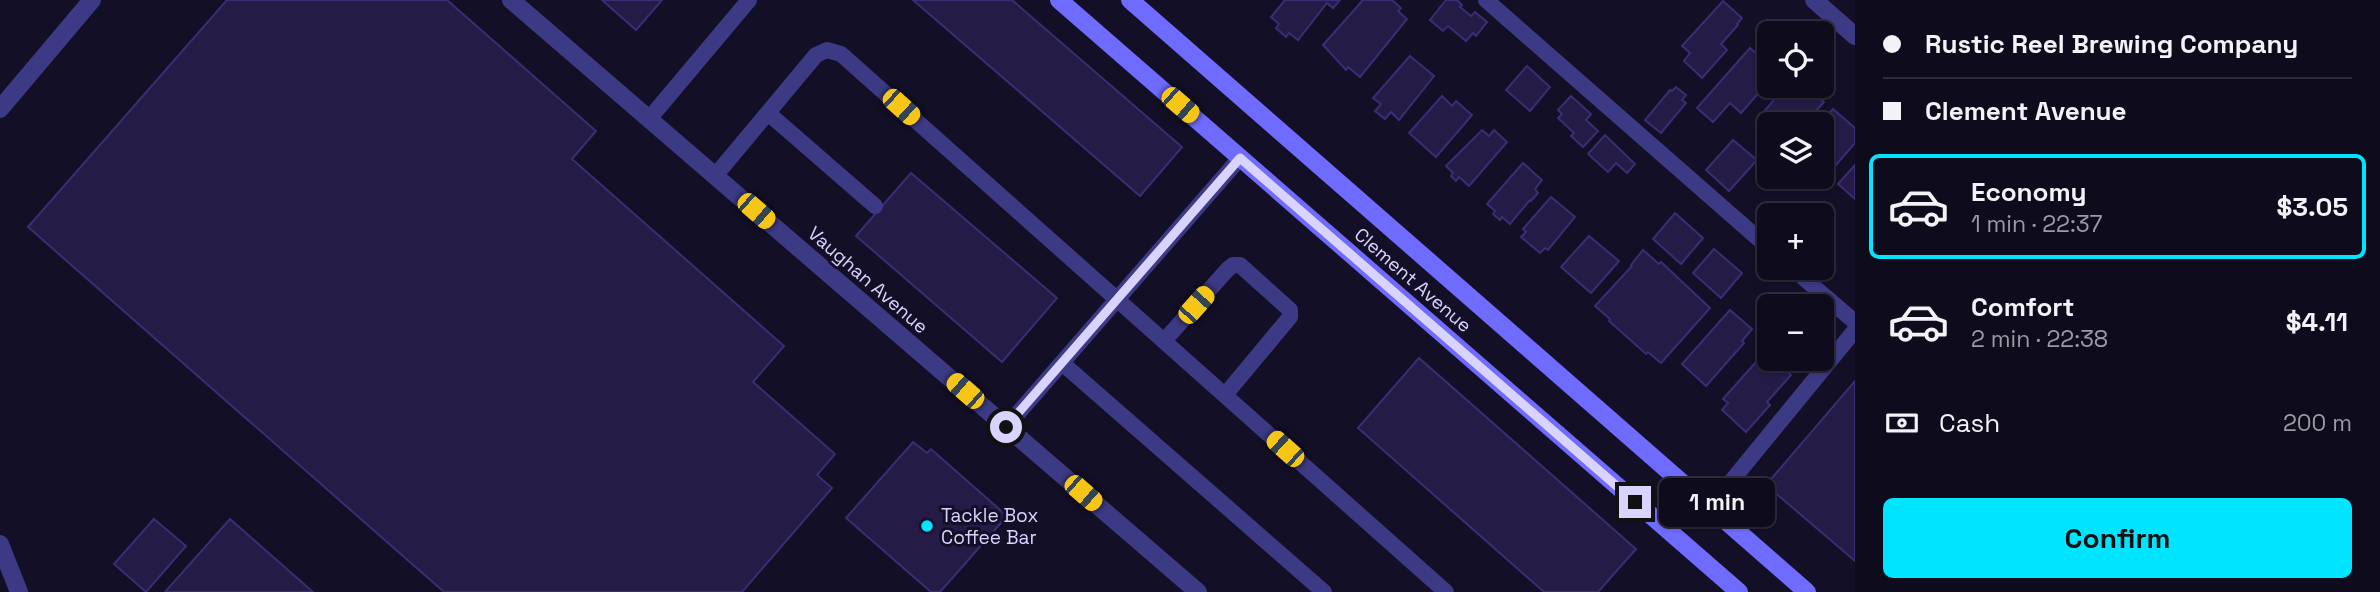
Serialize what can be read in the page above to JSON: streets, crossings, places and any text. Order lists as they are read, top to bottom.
{
  "streets": {
    "main road": ["Clement Avenue"],
    "street": ["Vaughan Avenue"]
  },
  "places": ["Tackle Box Coffee Bar"],
  "page": {
    "banner": ["Rustic Reel Brewing Company", "Clement Avenue"],
    "map_buttons": ["+", "−"],
    "list": [
      {
        "name": "Economy",
        "note": "1 min · 22:37",
        "value": "$3.05"
      },
      {
        "name": "Comfort",
        "note": "2 min · 22:38",
        "value": "$4.11"
      }
    ],
    "pay": ["Cash", "200 m"],
    "bubble": "1 min",
    "buttons": "Confirm"
  }
}
